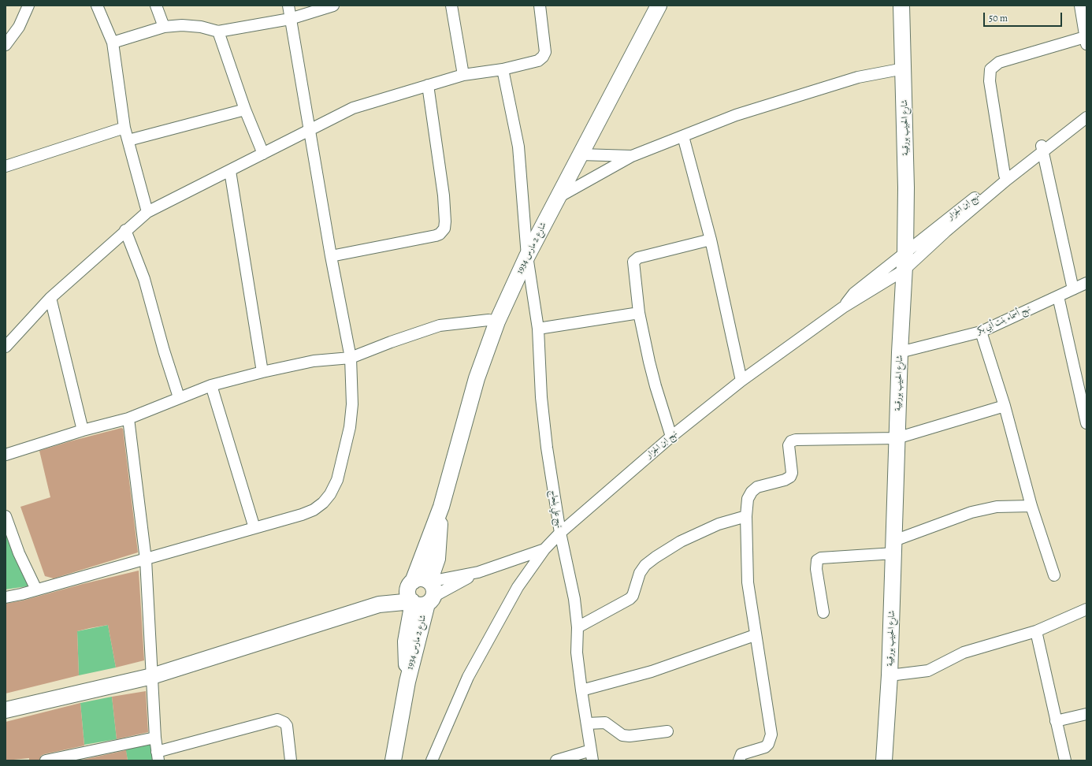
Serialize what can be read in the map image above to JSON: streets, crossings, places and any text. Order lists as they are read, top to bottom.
{
  "streets": {
    "street": [
      "شارع الحبيب بورقيبة",
      "نهج ابن الجزار",
      "شارع 2 مارس 1934",
      "نهج أسماء بنت أبي بكر",
      "نهج علي بلحاج"
    ]
  },
  "crossings": [
    ["شارع الحبيب بورقيبة", "نهج ابن الجزار"],
    ["شارع الحبيب بورقيبة", "نهج أسماء بنت أبي بكر"],
    ["نهج ابن الجزار", "نهج علي بلحاج"],
    ["شارع 2 مارس 1934", "نهج علي بلحاج"]
  ],
  "scale_bar": "50 m"
}
